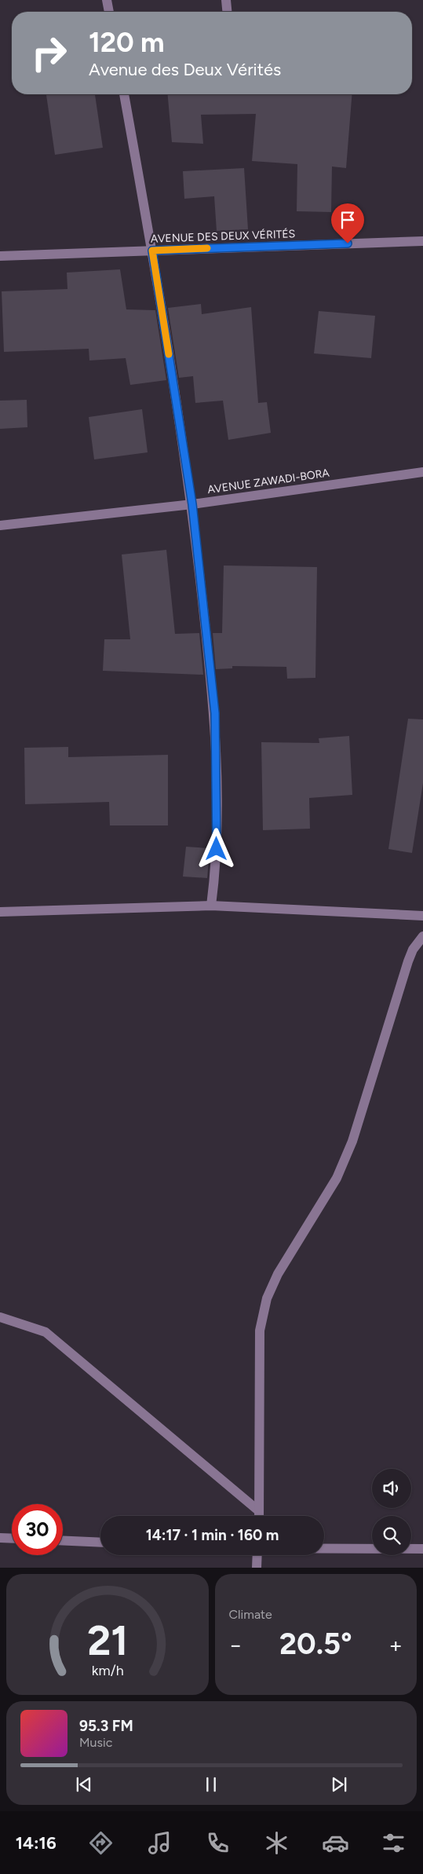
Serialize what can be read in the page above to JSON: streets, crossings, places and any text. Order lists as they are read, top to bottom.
{
  "streets": {
    "street": ["AVENUE DES DEUX VÉRITÉS", "AVENUE ZAWADI-BORA"]
  },
  "page": {
    "turn": ["120 m", "Avenue des Deux Vérités"],
    "limit": "30",
    "trip": "14:17 · 1 min · 160 m",
    "tile": "Climate",
    "heat": ["−", "20.5°", "+"],
    "song": ["95.3 FM", "Music"],
    "tabs": "14:16",
    "gauge": ["21", "km/h"]
  }
}
